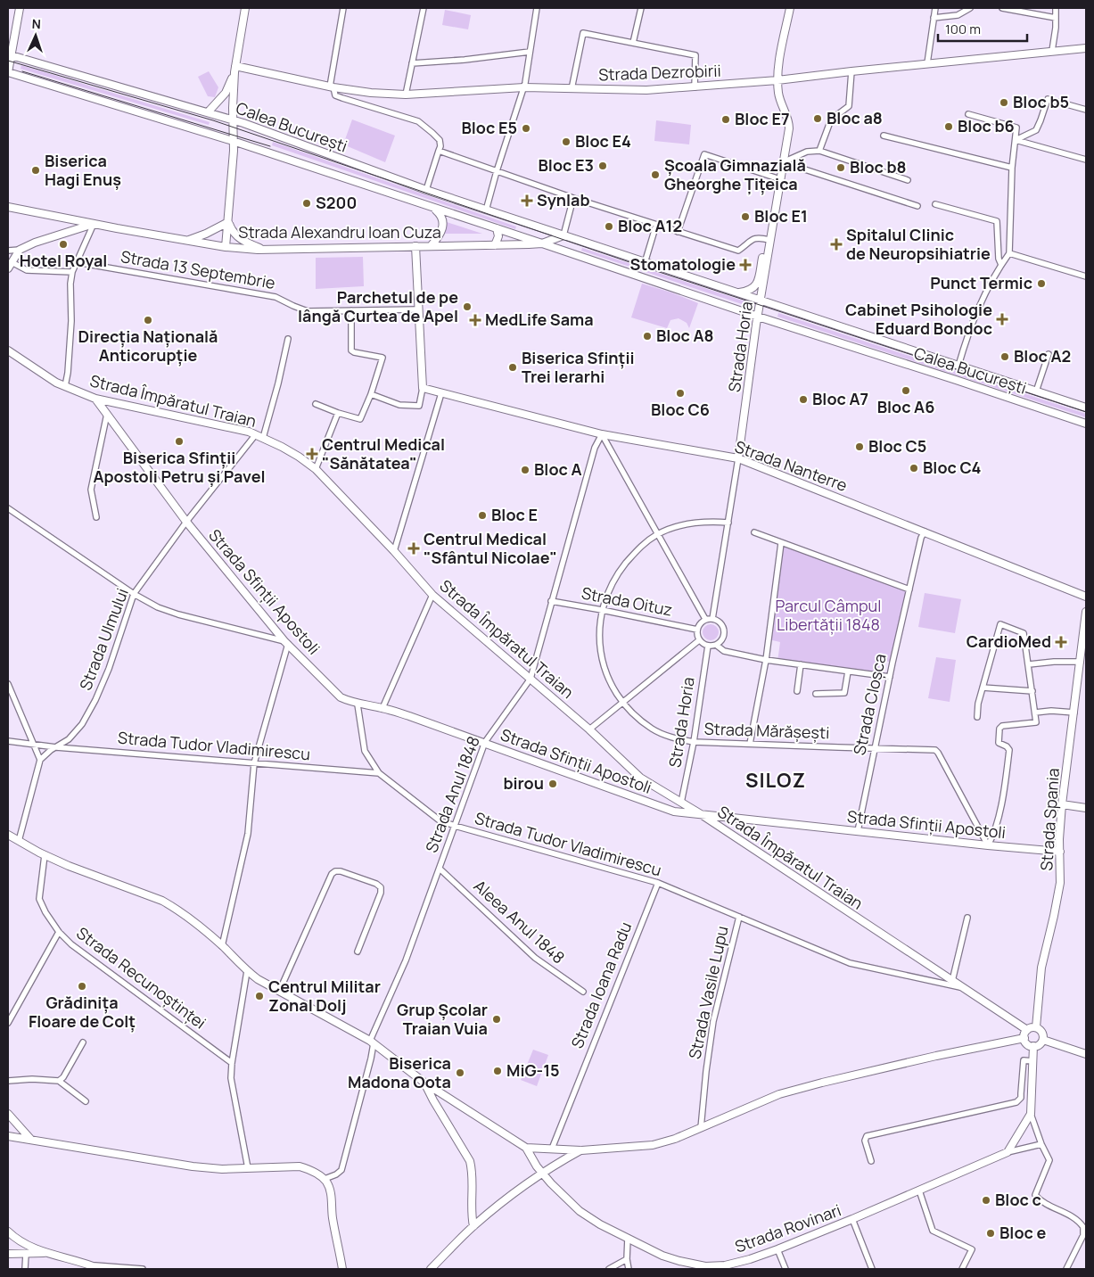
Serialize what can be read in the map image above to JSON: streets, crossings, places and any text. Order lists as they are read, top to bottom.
{
  "streets": {
    "street": [
      "Strada Dezrobirii",
      "Calea București",
      "Strada Alexandru Ioan Cuza",
      "Strada 13 Septembrie",
      "Strada Horia",
      "Strada Împăratul Traian",
      "Strada Nanterre",
      "Strada Sfinții Apostoli",
      "Strada Oituz",
      "Strada Ulmului",
      "Strada Cloșca",
      "Strada Mărășești",
      "Strada Tudor Vladimirescu",
      "Strada Anul 1848",
      "Strada Spania",
      "Aleea Anul 1848",
      "Strada Recunoștinței",
      "Strada Ioana Radu",
      "Strada Vasile Lupu",
      "Strada Rovinari"
    ]
  },
  "crossings": [
    ["Strada Dezrobirii", "Strada Horia"],
    ["Calea București", "Strada Alexandru Ioan Cuza"],
    ["Calea București", "Strada Horia"],
    ["Strada Horia", "Strada Împăratul Traian"],
    ["Strada Horia", "Strada Nanterre"],
    ["Strada Horia", "Strada Oituz"],
    ["Strada Horia", "Strada Mărășești"],
    ["Strada Împăratul Traian", "Strada Sfinții Apostoli"],
    ["Strada Împăratul Traian", "Strada Ulmului"],
    ["Strada Împăratul Traian", "Strada Tudor Vladimirescu"],
    ["Strada Împăratul Traian", "Strada Anul 1848"],
    ["Strada Împăratul Traian", "Strada Spania"],
    ["Strada Nanterre", "Strada Cloșca"],
    ["Strada Nanterre", "Strada Anul 1848"],
    ["Strada Sfinții Apostoli", "Strada Ulmului"],
    ["Strada Sfinții Apostoli", "Strada Cloșca"],
    ["Strada Sfinții Apostoli", "Strada Mărășești"],
    ["Strada Sfinții Apostoli", "Strada Anul 1848"],
    ["Strada Sfinții Apostoli", "Strada Spania"],
    ["Strada Oituz", "Strada Mărășești"],
    ["Strada Oituz", "Strada Anul 1848"],
    ["Strada Ulmului", "Strada Tudor Vladimirescu"],
    ["Strada Cloșca", "Strada Mărășești"],
    ["Strada Tudor Vladimirescu", "Strada Anul 1848"],
    ["Strada Tudor Vladimirescu", "Strada Ioana Radu"],
    ["Strada Tudor Vladimirescu", "Strada Vasile Lupu"],
    ["Strada Anul 1848", "Aleea Anul 1848"],
    ["Strada Anul 1848", "Strada Rovinari"],
    ["Strada Recunoștinței", "Strada Rovinari"]
  ],
  "districts": ["SILOZ"],
  "parks": ["Parcul Câmpul Libertății 1848"],
  "places": {
    "other": [
      "Bloc b5",
      "Bloc a8",
      "Bloc E7",
      "Bloc b6",
      "Bloc E5",
      "Bloc E4",
      "Bloc E3",
      "Bloc b8",
      "Biserica Hagi Enuș",
      "Școala Gimnazială Gheorghe Țițeica",
      "S200",
      "Bloc E1",
      "Bloc A12",
      "Hotel Royal",
      "Punct Termic",
      "Parchetul de pe lângă Curtea de Apel",
      "Direcția Națională Anticorupție",
      "Bloc A8",
      "Bloc A2",
      "Biserica Sfinții Trei Ierarhi",
      "Bloc A6",
      "Bloc C6",
      "Bloc A7",
      "Biserica Sfinții Apostoli Petru și Pavel",
      "Bloc C5",
      "Bloc C4",
      "Bloc A",
      "Bloc E",
      "birou",
      "Grădinița Floare de Colț",
      "Centrul Militar Zonal Dolj",
      "Grup Școlar Traian Vuia",
      "MiG-15",
      "Biserica Madona Oota",
      "Bloc c",
      "Bloc e"
    ],
    "health": [
      "Synlab",
      "Spitalul Clinic de Neuropsihiatrie",
      "Stomatologie",
      "Cabinet Psihologie Eduard Bondoc",
      "MedLife Sama",
      "Centrul Medical \"Sănătatea\"",
      "Centrul Medical \"Sfântul Nicolae\"",
      "CardioMed"
    ]
  },
  "scale_bar": "100 m",
  "north": "top"
}
